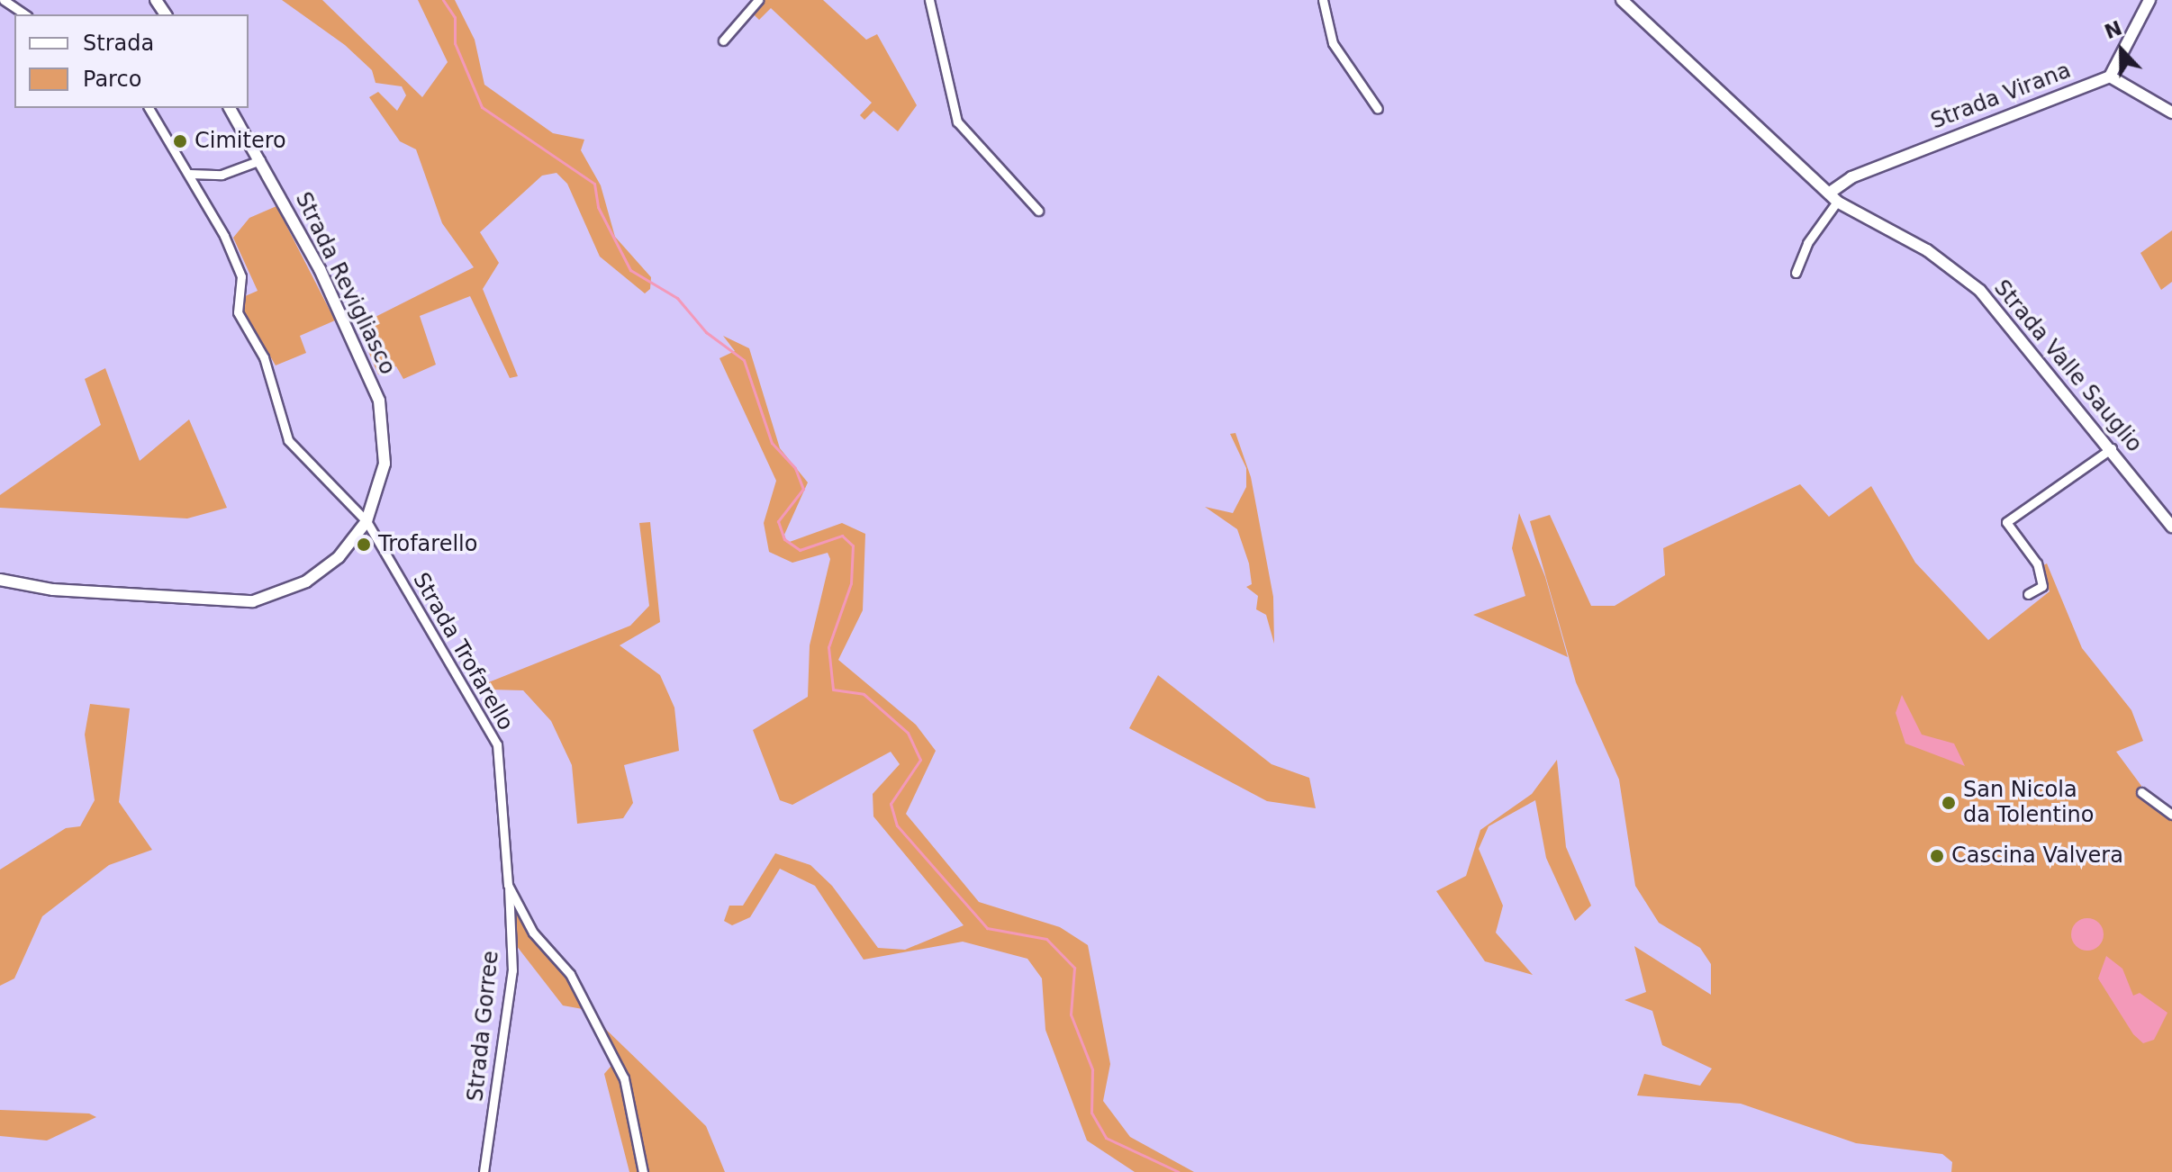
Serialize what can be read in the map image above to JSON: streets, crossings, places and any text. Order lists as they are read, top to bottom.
{
  "streets": {
    "street": [
      "Strada Virana",
      "Strada Revigliasco",
      "Strada Valle Sauglio",
      "Strada Trofarello",
      "Strada Gorree"
    ]
  },
  "crossings": [
    ["Strada Virana", "Strada Valle Sauglio"],
    ["Strada Revigliasco", "Strada Trofarello"],
    ["Strada Trofarello", "Strada Gorree"]
  ],
  "places": [
    "Cimitero",
    "Trofarello",
    "San Nicola da Tolentino",
    "Cascina Valvera"
  ],
  "legend": ["Strada", "Parco"],
  "north": "top"
}
